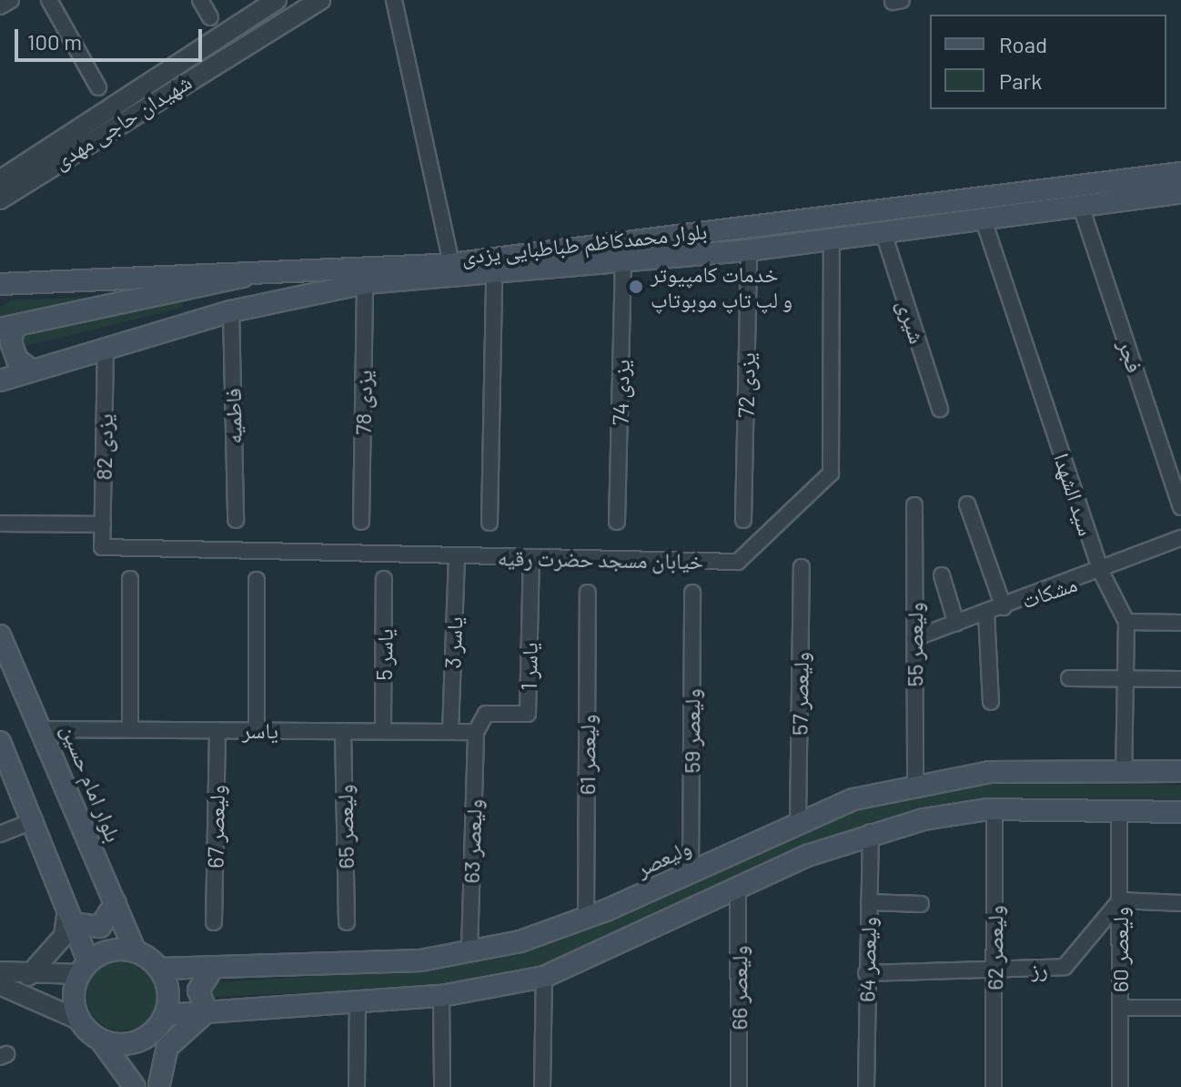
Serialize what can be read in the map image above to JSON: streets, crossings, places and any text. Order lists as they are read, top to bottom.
{
  "streets": {
    "main road": ["بلوار محمدکاظم طباطبایی یزدی", "بلوار امام حسین", "ولیعصر"],
    "street": [
      "شهیدان حاجی مهدی",
      "شیری",
      "فجر",
      "یزدی 72",
      "یزدی 74",
      "یزدی 78",
      "فاطمیه",
      "یزدی 82",
      "سید الشهدا",
      "خیابان مسجد حضرت رقیه",
      "مشکات",
      "یاسر 3",
      "ولیعصر 55",
      "یاسر 5",
      "یاسر 1",
      "ولیعصر 57",
      "یاسر",
      "ولیعصر 59",
      "ولیعصر 61",
      "ولیعصر 67",
      "ولیعصر 65",
      "ولیعصر 63",
      "ولیعصر 62",
      "ولیعصر 60",
      "ولیعصر 64",
      "رز",
      "ولیعصر 66"
    ]
  },
  "crossings": [
    ["بلوار محمدکاظم طباطبایی یزدی", "شیری"],
    ["بلوار محمدکاظم طباطبایی یزدی", "فجر"],
    ["بلوار محمدکاظم طباطبایی یزدی", "یزدی 72"],
    ["بلوار محمدکاظم طباطبایی یزدی", "یزدی 74"],
    ["بلوار محمدکاظم طباطبایی یزدی", "یزدی 78"],
    ["بلوار محمدکاظم طباطبایی یزدی", "فاطمیه"],
    ["بلوار محمدکاظم طباطبایی یزدی", "یزدی 82"],
    ["بلوار محمدکاظم طباطبایی یزدی", "سید الشهدا"],
    ["بلوار محمدکاظم طباطبایی یزدی", "خیابان مسجد حضرت رقیه"],
    ["یزدی 82", "خیابان مسجد حضرت رقیه"],
    ["سید الشهدا", "مشکات"],
    ["سید الشهدا", "ولیعصر"],
    ["خیابان مسجد حضرت رقیه", "یاسر 3"],
    ["خیابان مسجد حضرت رقیه", "یاسر 1"],
    ["مشکات", "ولیعصر 55"],
    ["یاسر 3", "یاسر"],
    ["ولیعصر 55", "ولیعصر"],
    ["یاسر 5", "یاسر"],
    ["یاسر 1", "یاسر"],
    ["یاسر 1", "ولیعصر 63"],
    ["ولیعصر 57", "ولیعصر"],
    ["یاسر", "بلوار امام حسین"],
    ["یاسر", "ولیعصر 67"],
    ["یاسر", "ولیعصر 65"],
    ["یاسر", "ولیعصر 63"],
    ["ولیعصر 59", "ولیعصر"],
    ["ولیعصر 61", "ولیعصر"],
    ["بلوار امام حسین", "ولیعصر"],
    ["ولیعصر 63", "ولیعصر"],
    ["ولیعصر 62", "رز"],
    ["ولیعصر 60", "رز"],
    ["ولیعصر 64", "رز"]
  ],
  "places": ["خدمات کامپیوتر و لپ تاپ موبوتاپ"],
  "legend": ["Road", "Park"],
  "scale_bar": "100 m"
}
